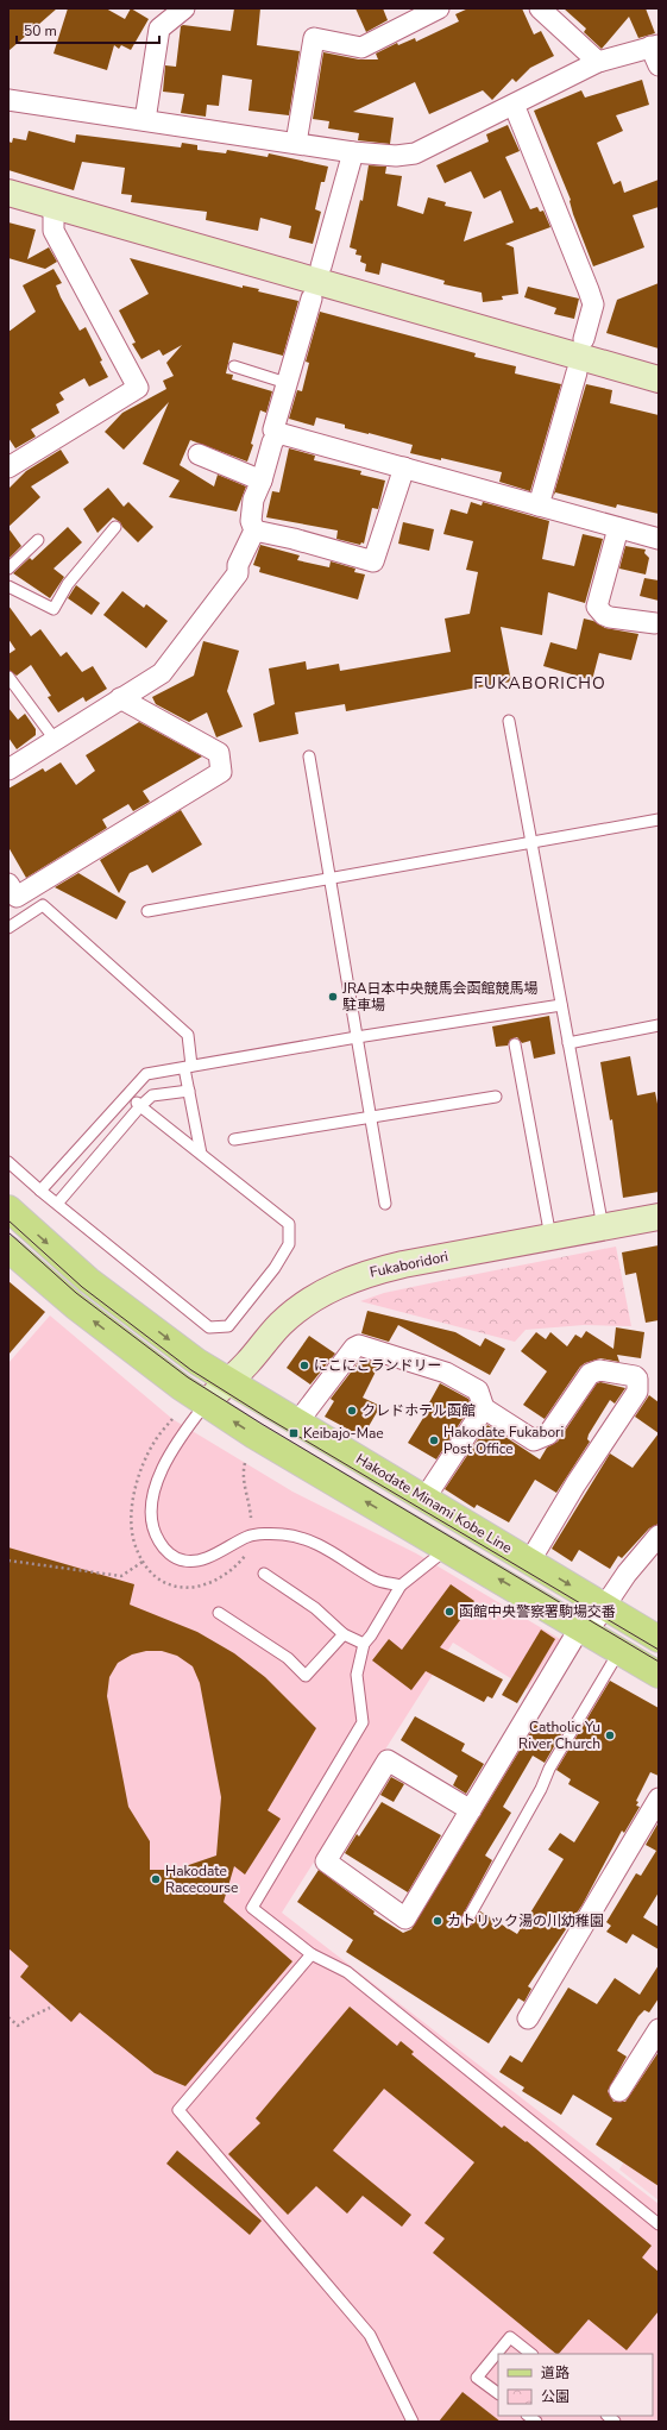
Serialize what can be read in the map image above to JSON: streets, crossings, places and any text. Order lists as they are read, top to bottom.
{
  "streets": {
    "main road": ["Hakodate Minami Kobe Line"],
    "street": ["Fukaboridori"]
  },
  "crossings": [
    ["Fukaboridori", "Hakodate Minami Kobe Line"]
  ],
  "districts": ["FUKABORICHO"],
  "places": {
    "other": [
      "JRA日本中央競馬会函館競馬場 駐車場",
      "にこにこランドリー",
      "クレドホテル函館",
      "Hakodate Fukabori Post Office",
      "函館中央警察署駒場交番",
      "Catholic Yu River Church",
      "Hakodate Racecourse",
      "カトリック湯の川幼稚園"
    ],
    "transit": ["Keibajo-Mae"]
  },
  "legend": ["道路", "公園"],
  "scale_bar": "50 m"
}
